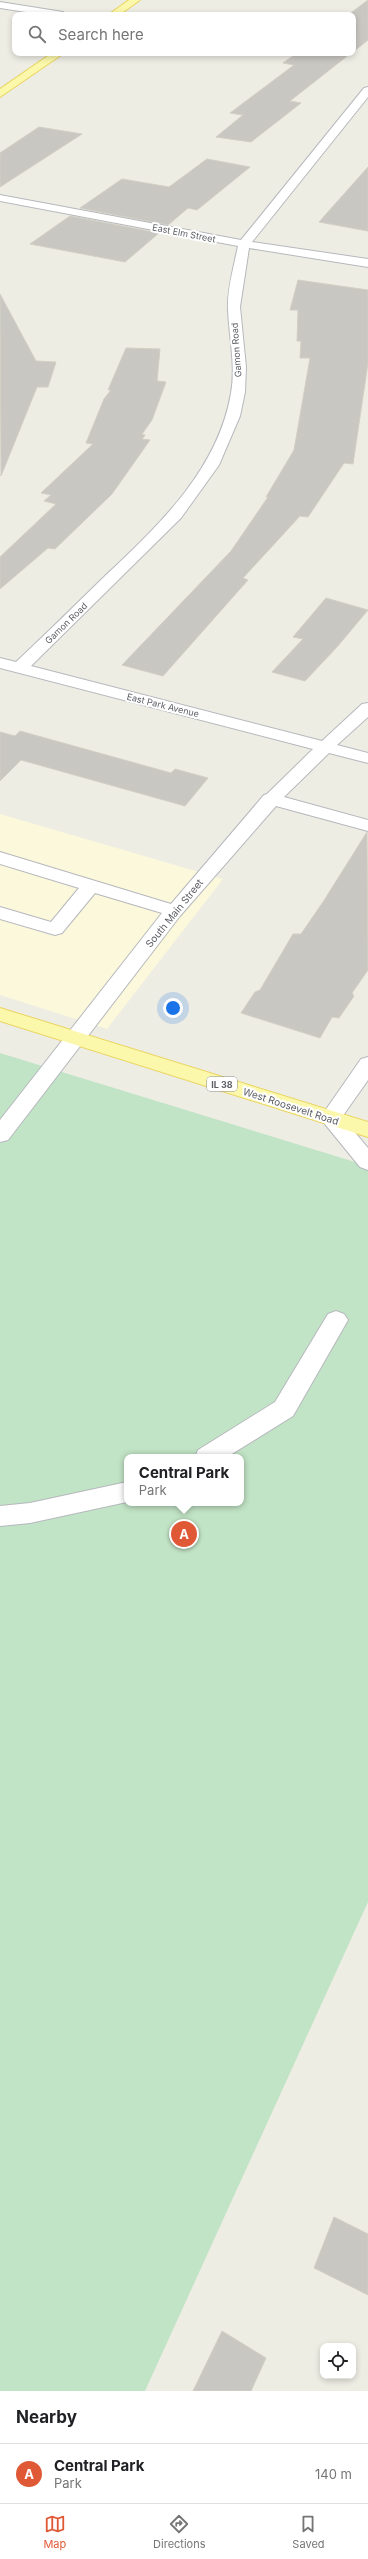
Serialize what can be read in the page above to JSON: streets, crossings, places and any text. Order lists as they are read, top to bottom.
{
  "streets": {
    "main road": ["IL 38", "West Roosevelt Road"],
    "street": [
      "East Elm Street",
      "Gamon Road",
      "East Park Avenue",
      "South Main Street"
    ]
  },
  "crossings": [
    ["East Elm Street", "Gamon Road"],
    ["Gamon Road", "East Park Avenue"],
    ["East Park Avenue", "South Main Street"],
    ["South Main Street", "IL 38"],
    ["South Main Street", "West Roosevelt Road"],
    ["IL 38", "West Roosevelt Road"]
  ],
  "page": {
    "search": "Search here",
    "popup": ["Central Park", "Park"],
    "pins": "A",
    "heading": "Nearby",
    "list": [
      {
        "mark": "A",
        "name": "Central Park",
        "note": "Park",
        "value": "140 m"
      }
    ],
    "nav": ["Map", "Directions", "Saved"]
  }
}
